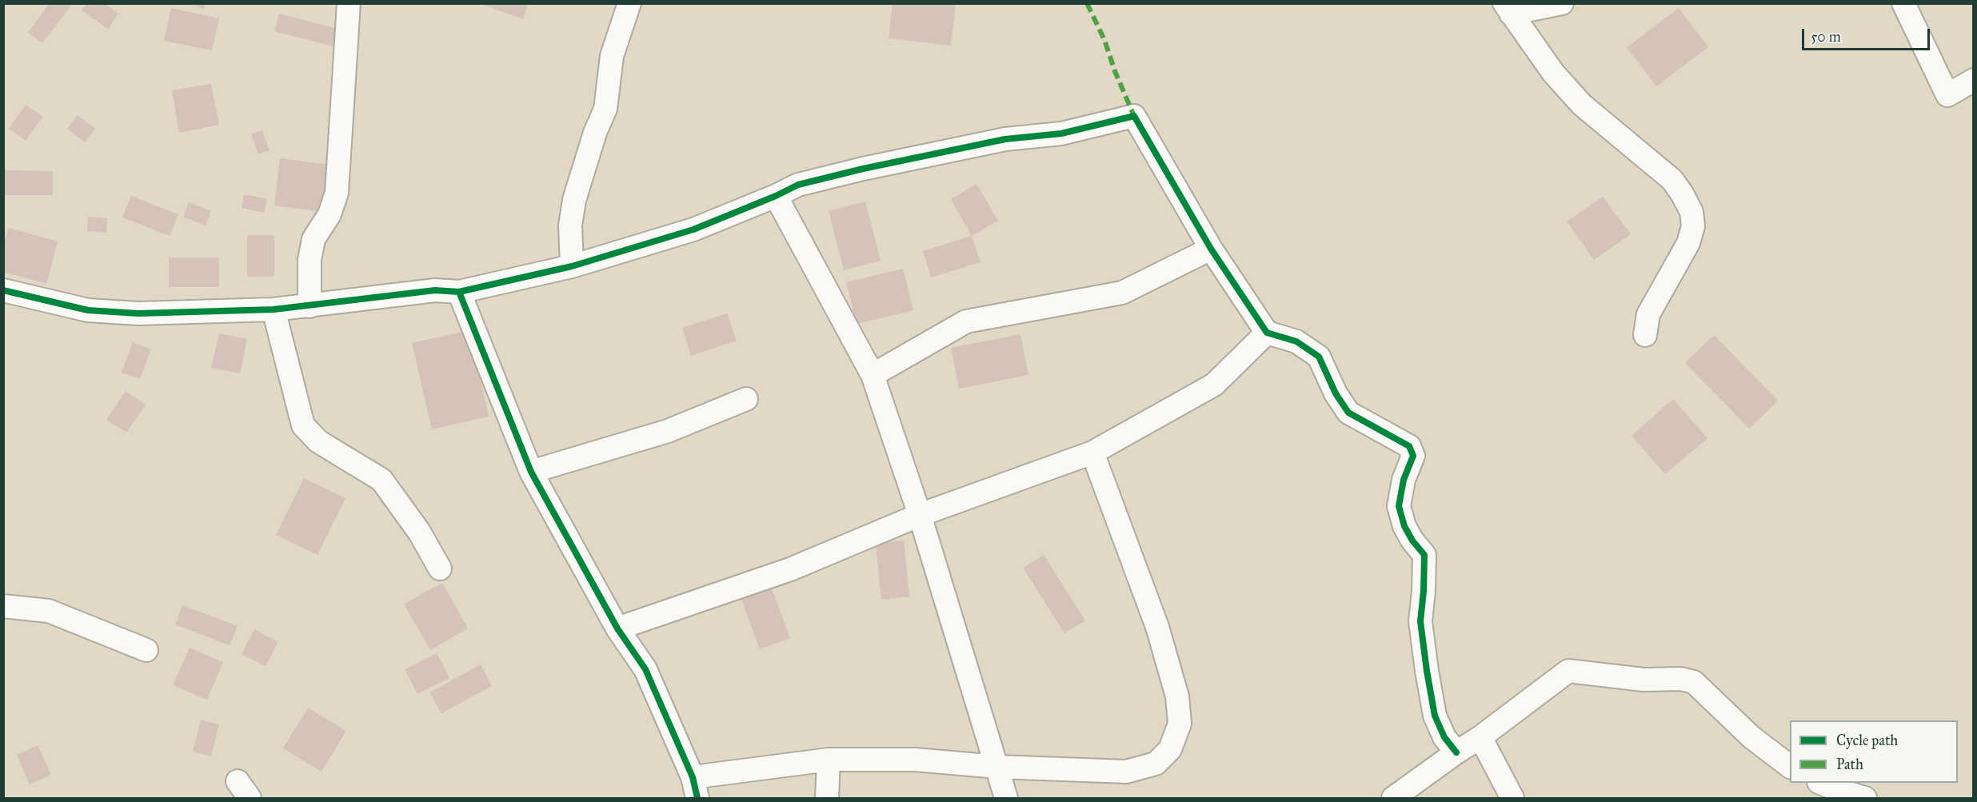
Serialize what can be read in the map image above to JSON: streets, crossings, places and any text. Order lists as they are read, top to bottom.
{
  "legend": ["Cycle path", "Path"],
  "scale_bar": "50 m"
}
